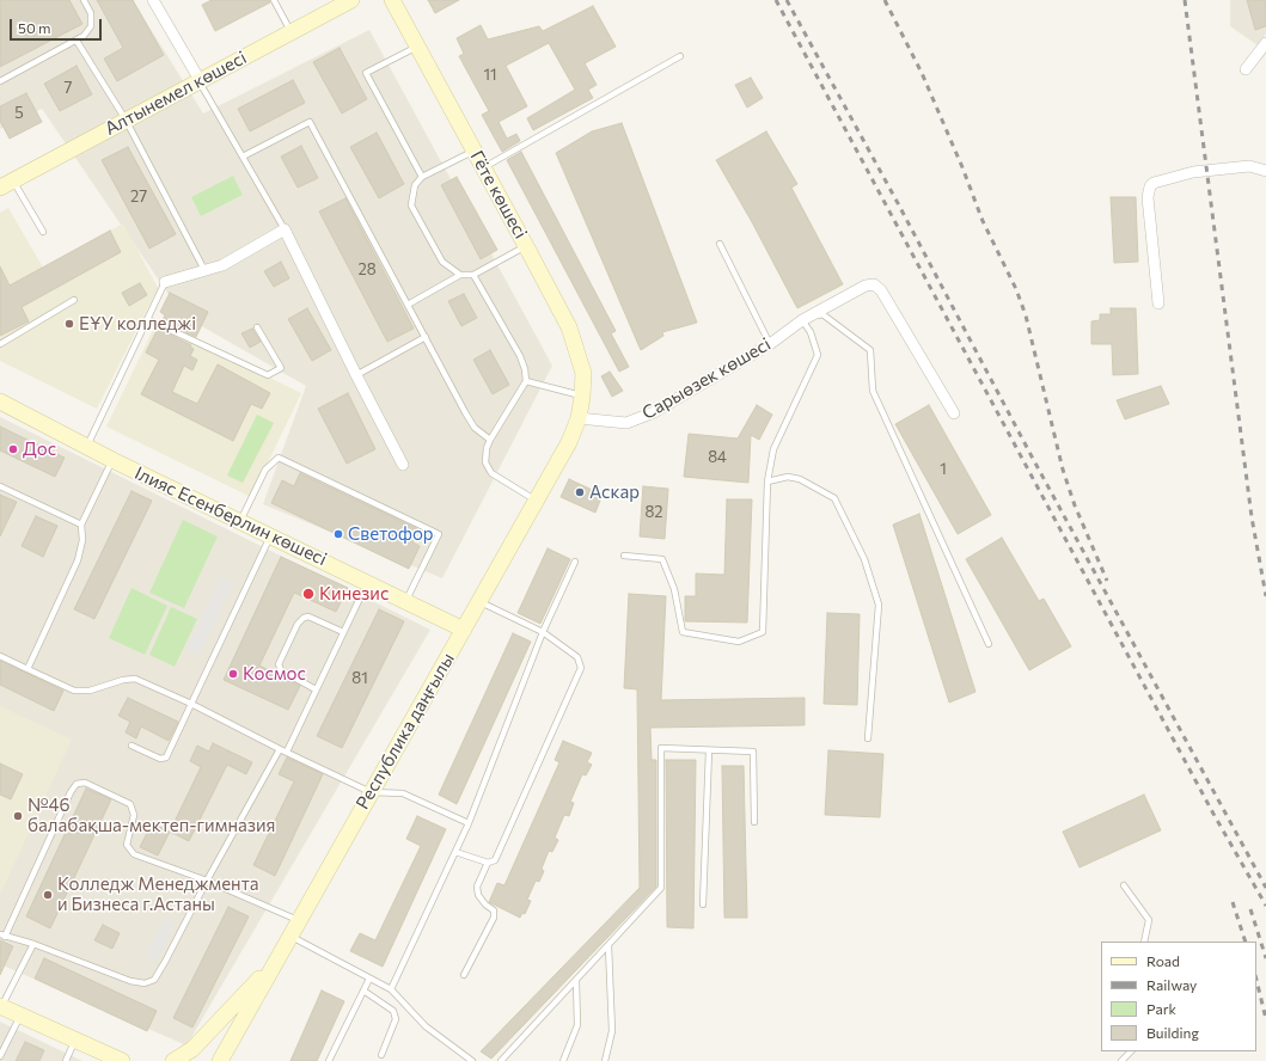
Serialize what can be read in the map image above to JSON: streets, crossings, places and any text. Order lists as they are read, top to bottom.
{
  "streets": {
    "main road": [
      "Алтынемел көшесі",
      "Гёте көшесі",
      "Ілияс Есенберлин көшесі",
      "Республика даңғылы"
    ],
    "street": ["Сарыөзек көшесі"]
  },
  "crossings": [
    ["Гёте көшесі", "Республика даңғылы"],
    ["Сарыөзек көшесі", "Республика даңғылы"],
    ["Ілияс Есенберлин көшесі", "Республика даңғылы"]
  ],
  "places": [
    "ЕҰУ колледжі",
    "Дос",
    "Аскар",
    "Светофор",
    "Кинезис",
    "Космос",
    "№46 балабақша-мектеп-гимназия",
    "Колледж Менеджмента и Бизнеса г.Астаны"
  ],
  "house_numbers": [
    "11",
    "7",
    "5",
    "27",
    "28",
    "84",
    "1",
    "82",
    "81"
  ],
  "legend": [
    "Road",
    "Railway",
    "Park",
    "Building"
  ],
  "scale_bar": "50 m"
}
